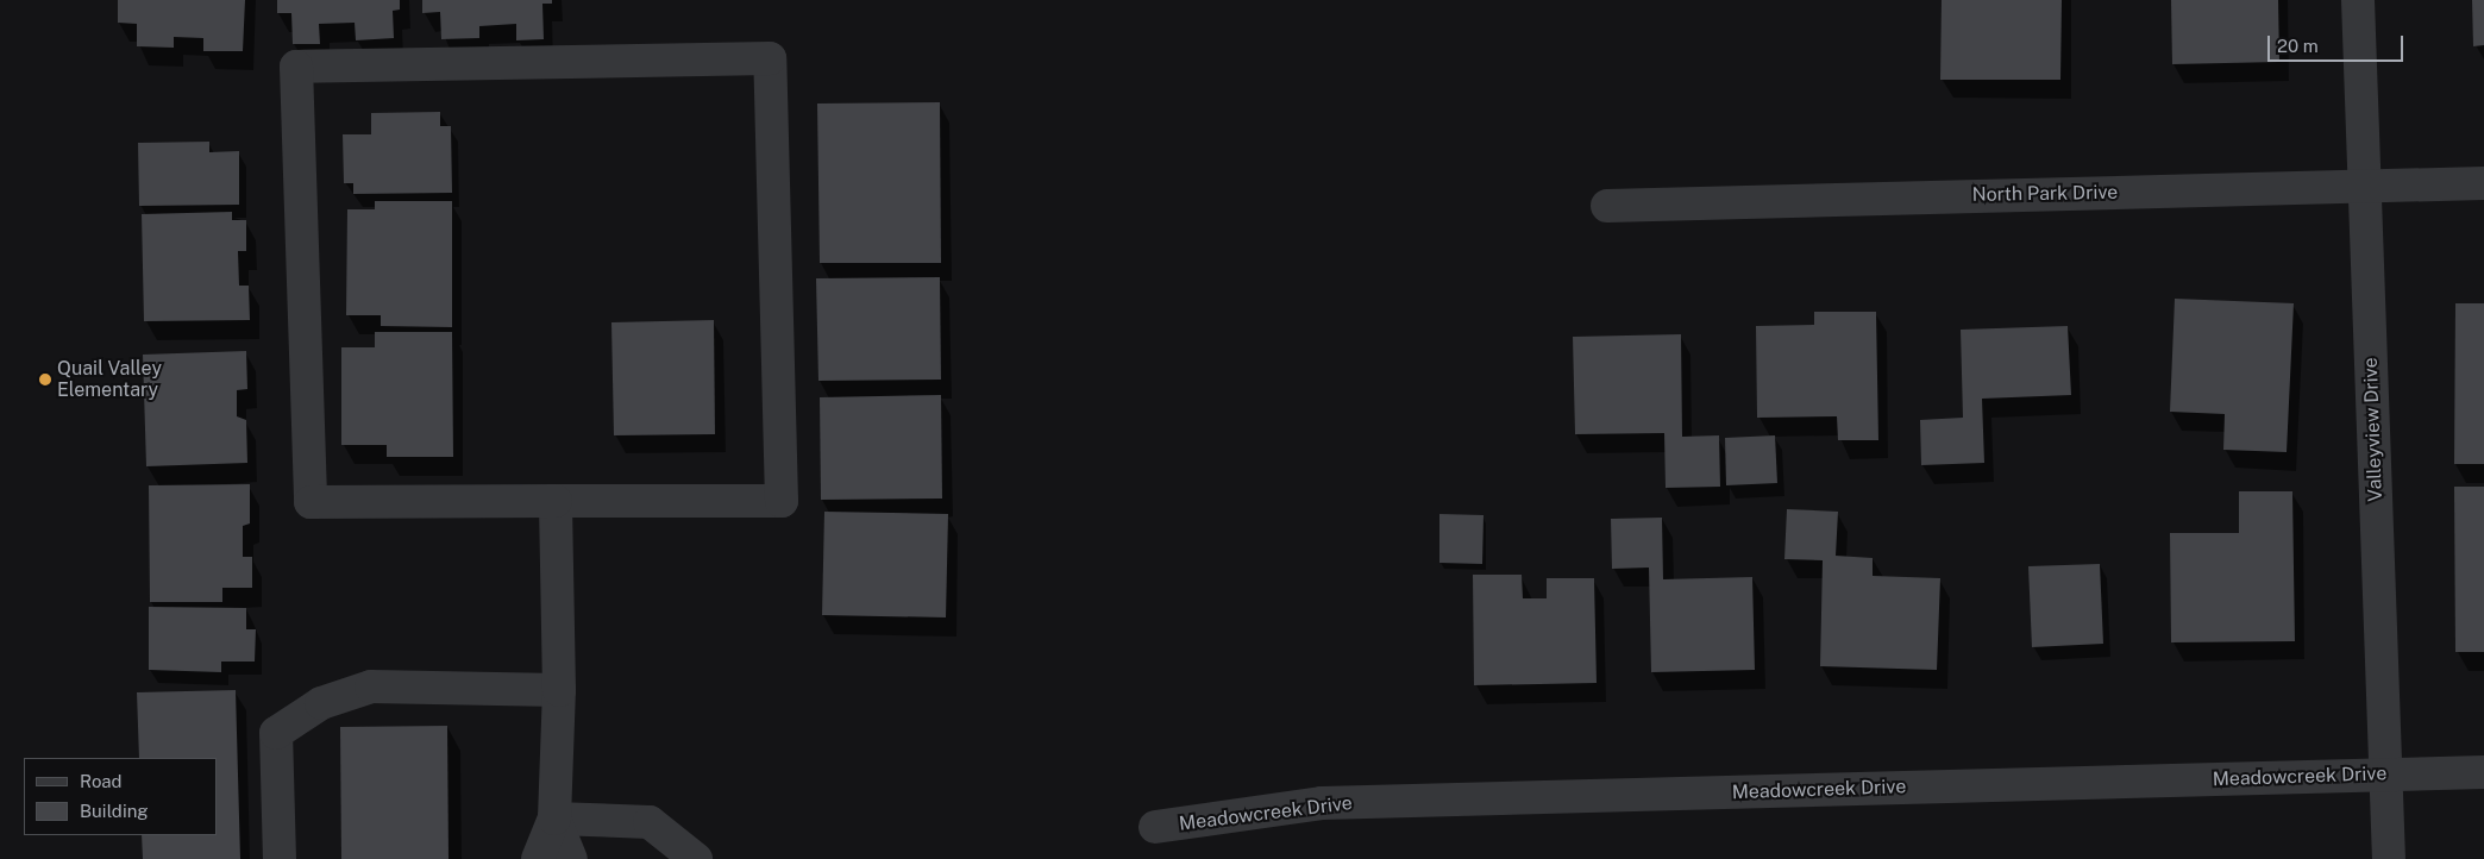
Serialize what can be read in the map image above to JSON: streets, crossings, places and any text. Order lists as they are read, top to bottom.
{
  "streets": {
    "street": ["North Park Drive", "Valleyview Drive", "Meadowcreek Drive"]
  },
  "crossings": [
    ["North Park Drive", "Valleyview Drive"],
    ["Valleyview Drive", "Meadowcreek Drive"]
  ],
  "places": ["Quail Valley Elementary"],
  "legend": ["Road", "Building"],
  "scale_bar": "20 m"
}
